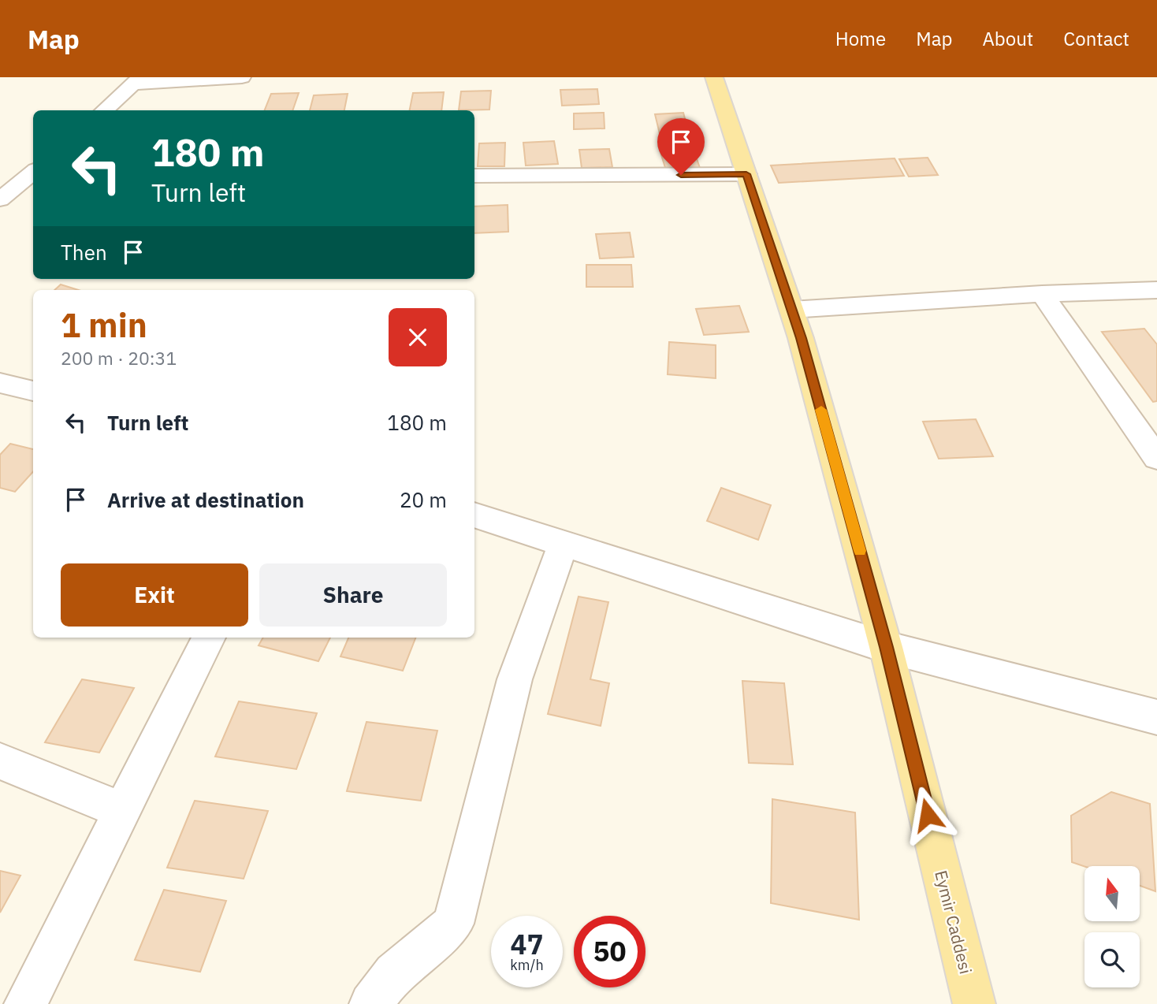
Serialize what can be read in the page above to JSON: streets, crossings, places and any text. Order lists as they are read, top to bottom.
{
  "streets": {
    "main road": ["Eymir Caddesi"]
  },
  "north": "top",
  "page": {
    "header": "Map",
    "nav": [
      "Home",
      "Map",
      "About",
      "Contact"
    ],
    "turn": ["180 m", "Turn left"],
    "then": "Then",
    "heading": ["1 min", "200 m · 20:31"],
    "list": [
      {
        "name": "Turn left",
        "value": "180 m"
      },
      {
        "name": "Arrive at destination",
        "value": "20 m"
      }
    ],
    "buttons": ["Exit", "Share"],
    "speed": "47 km/h",
    "limit": "50"
  }
}
